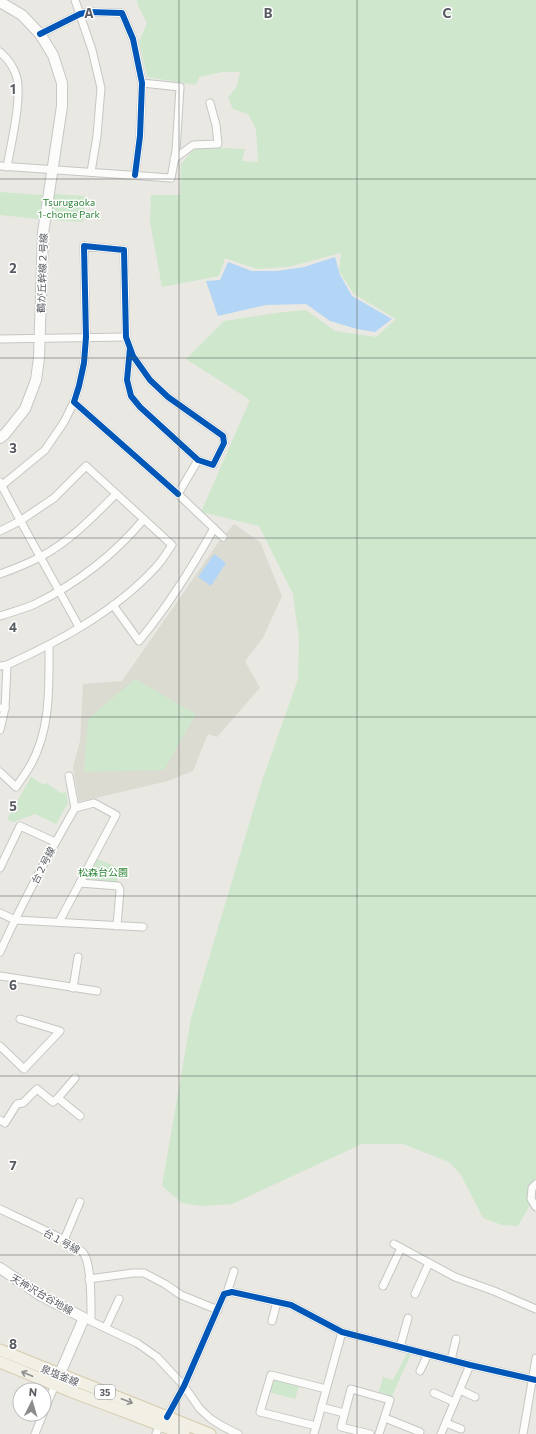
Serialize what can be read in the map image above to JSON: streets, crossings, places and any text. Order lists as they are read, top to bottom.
{
  "streets": {
    "main road": ["泉塩釜線", "35"],
    "street": [
      "鶴が丘幹線２号線",
      "台２号線",
      "台１号線",
      "天神沢台谷地線"
    ]
  },
  "crossings": [
    ["台１号線", "天神沢台谷地線"]
  ],
  "parks": ["Tsurugaoka 1-chome Park", "松森台公園"],
  "north": "top",
  "grid": {
    "columns": ["A", "B", "C"],
    "rows": [
      "1",
      "2",
      "3",
      "4",
      "5",
      "6",
      "7",
      "8"
    ]
  }
}
